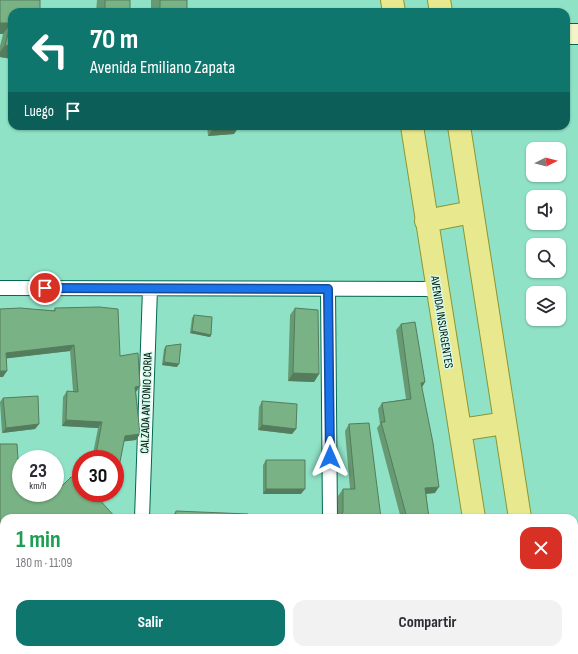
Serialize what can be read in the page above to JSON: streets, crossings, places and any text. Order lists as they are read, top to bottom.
{
  "streets": {
    "main road": ["AVENIDA INSURGENTES"],
    "street": ["CALZADA ANTONIO CORIA"]
  },
  "north": "right",
  "page": {
    "turn": ["70 m", "Avenida Emiliano Zapata"],
    "then": "Luego",
    "speed": "23 km/h",
    "limit": "30",
    "heading": ["1 min", "180 m · 11:09"],
    "buttons": ["Salir", "Compartir"]
  }
}
